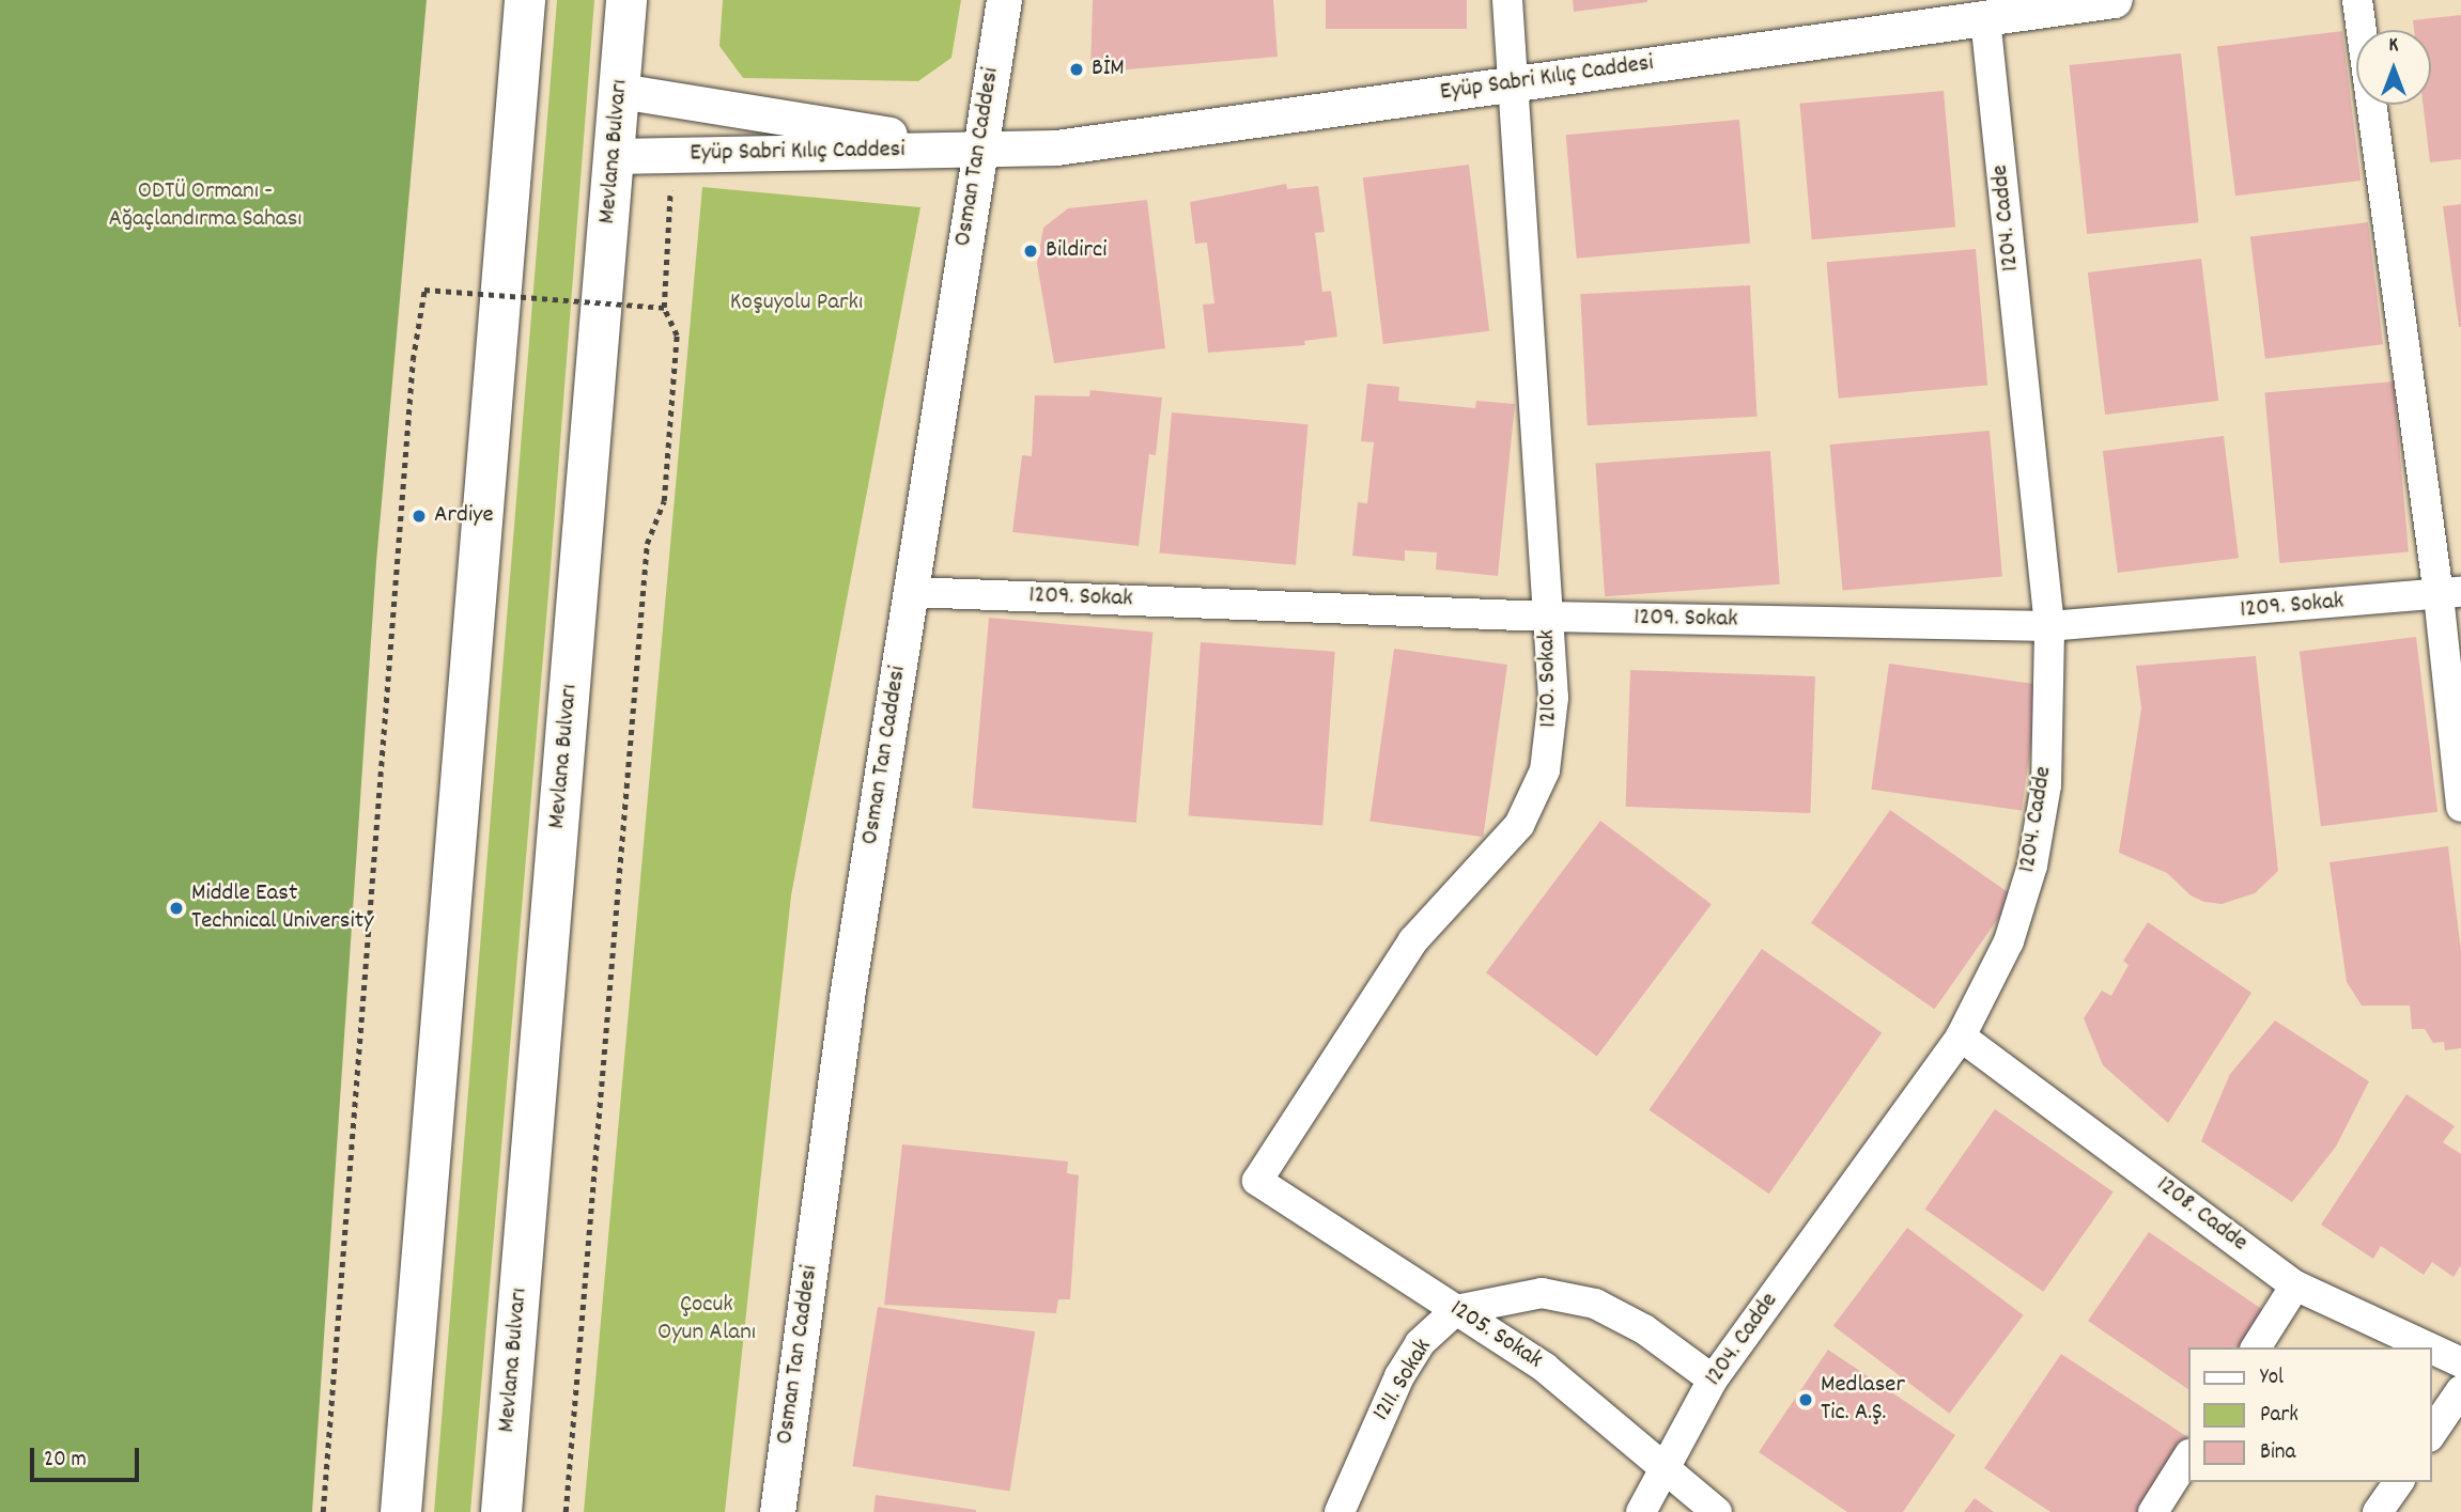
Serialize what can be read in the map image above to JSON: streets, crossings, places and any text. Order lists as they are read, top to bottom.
{
  "streets": {
    "highway": ["Mevlana Bulvarı"],
    "street": [
      "Eyüp Sabri Kılıç Caddesi",
      "Osman Tan Caddesi",
      "1204. Cadde",
      "1209. Sokak",
      "1210. Sokak",
      "1208. Cadde",
      "1205. Sokak",
      "1211. Sokak"
    ]
  },
  "crossings": [
    ["Eyüp Sabri Kılıç Caddesi", "Mevlana Bulvarı"],
    ["Eyüp Sabri Kılıç Caddesi", "Osman Tan Caddesi"],
    ["Eyüp Sabri Kılıç Caddesi", "1204. Cadde"],
    ["Eyüp Sabri Kılıç Caddesi", "1210. Sokak"],
    ["Osman Tan Caddesi", "1209. Sokak"],
    ["1204. Cadde", "1209. Sokak"],
    ["1204. Cadde", "1208. Cadde"],
    ["1204. Cadde", "1205. Sokak"],
    ["1209. Sokak", "1210. Sokak"],
    ["1210. Sokak", "1205. Sokak"],
    ["1205. Sokak", "1211. Sokak"]
  ],
  "parks": ["ODTÜ Ormanı - Ağaçlandırma Sahası", "Koşuyolu Parkı", "Çocuk Oyun Alanı"],
  "places": [
    "BİM",
    "Bildirci",
    "Ardiye",
    "Middle East Technical University",
    "Medlaser Tic. A.Ş."
  ],
  "legend": ["Yol", "Park", "Bina"],
  "scale_bar": "20 m",
  "north": "top"
}
